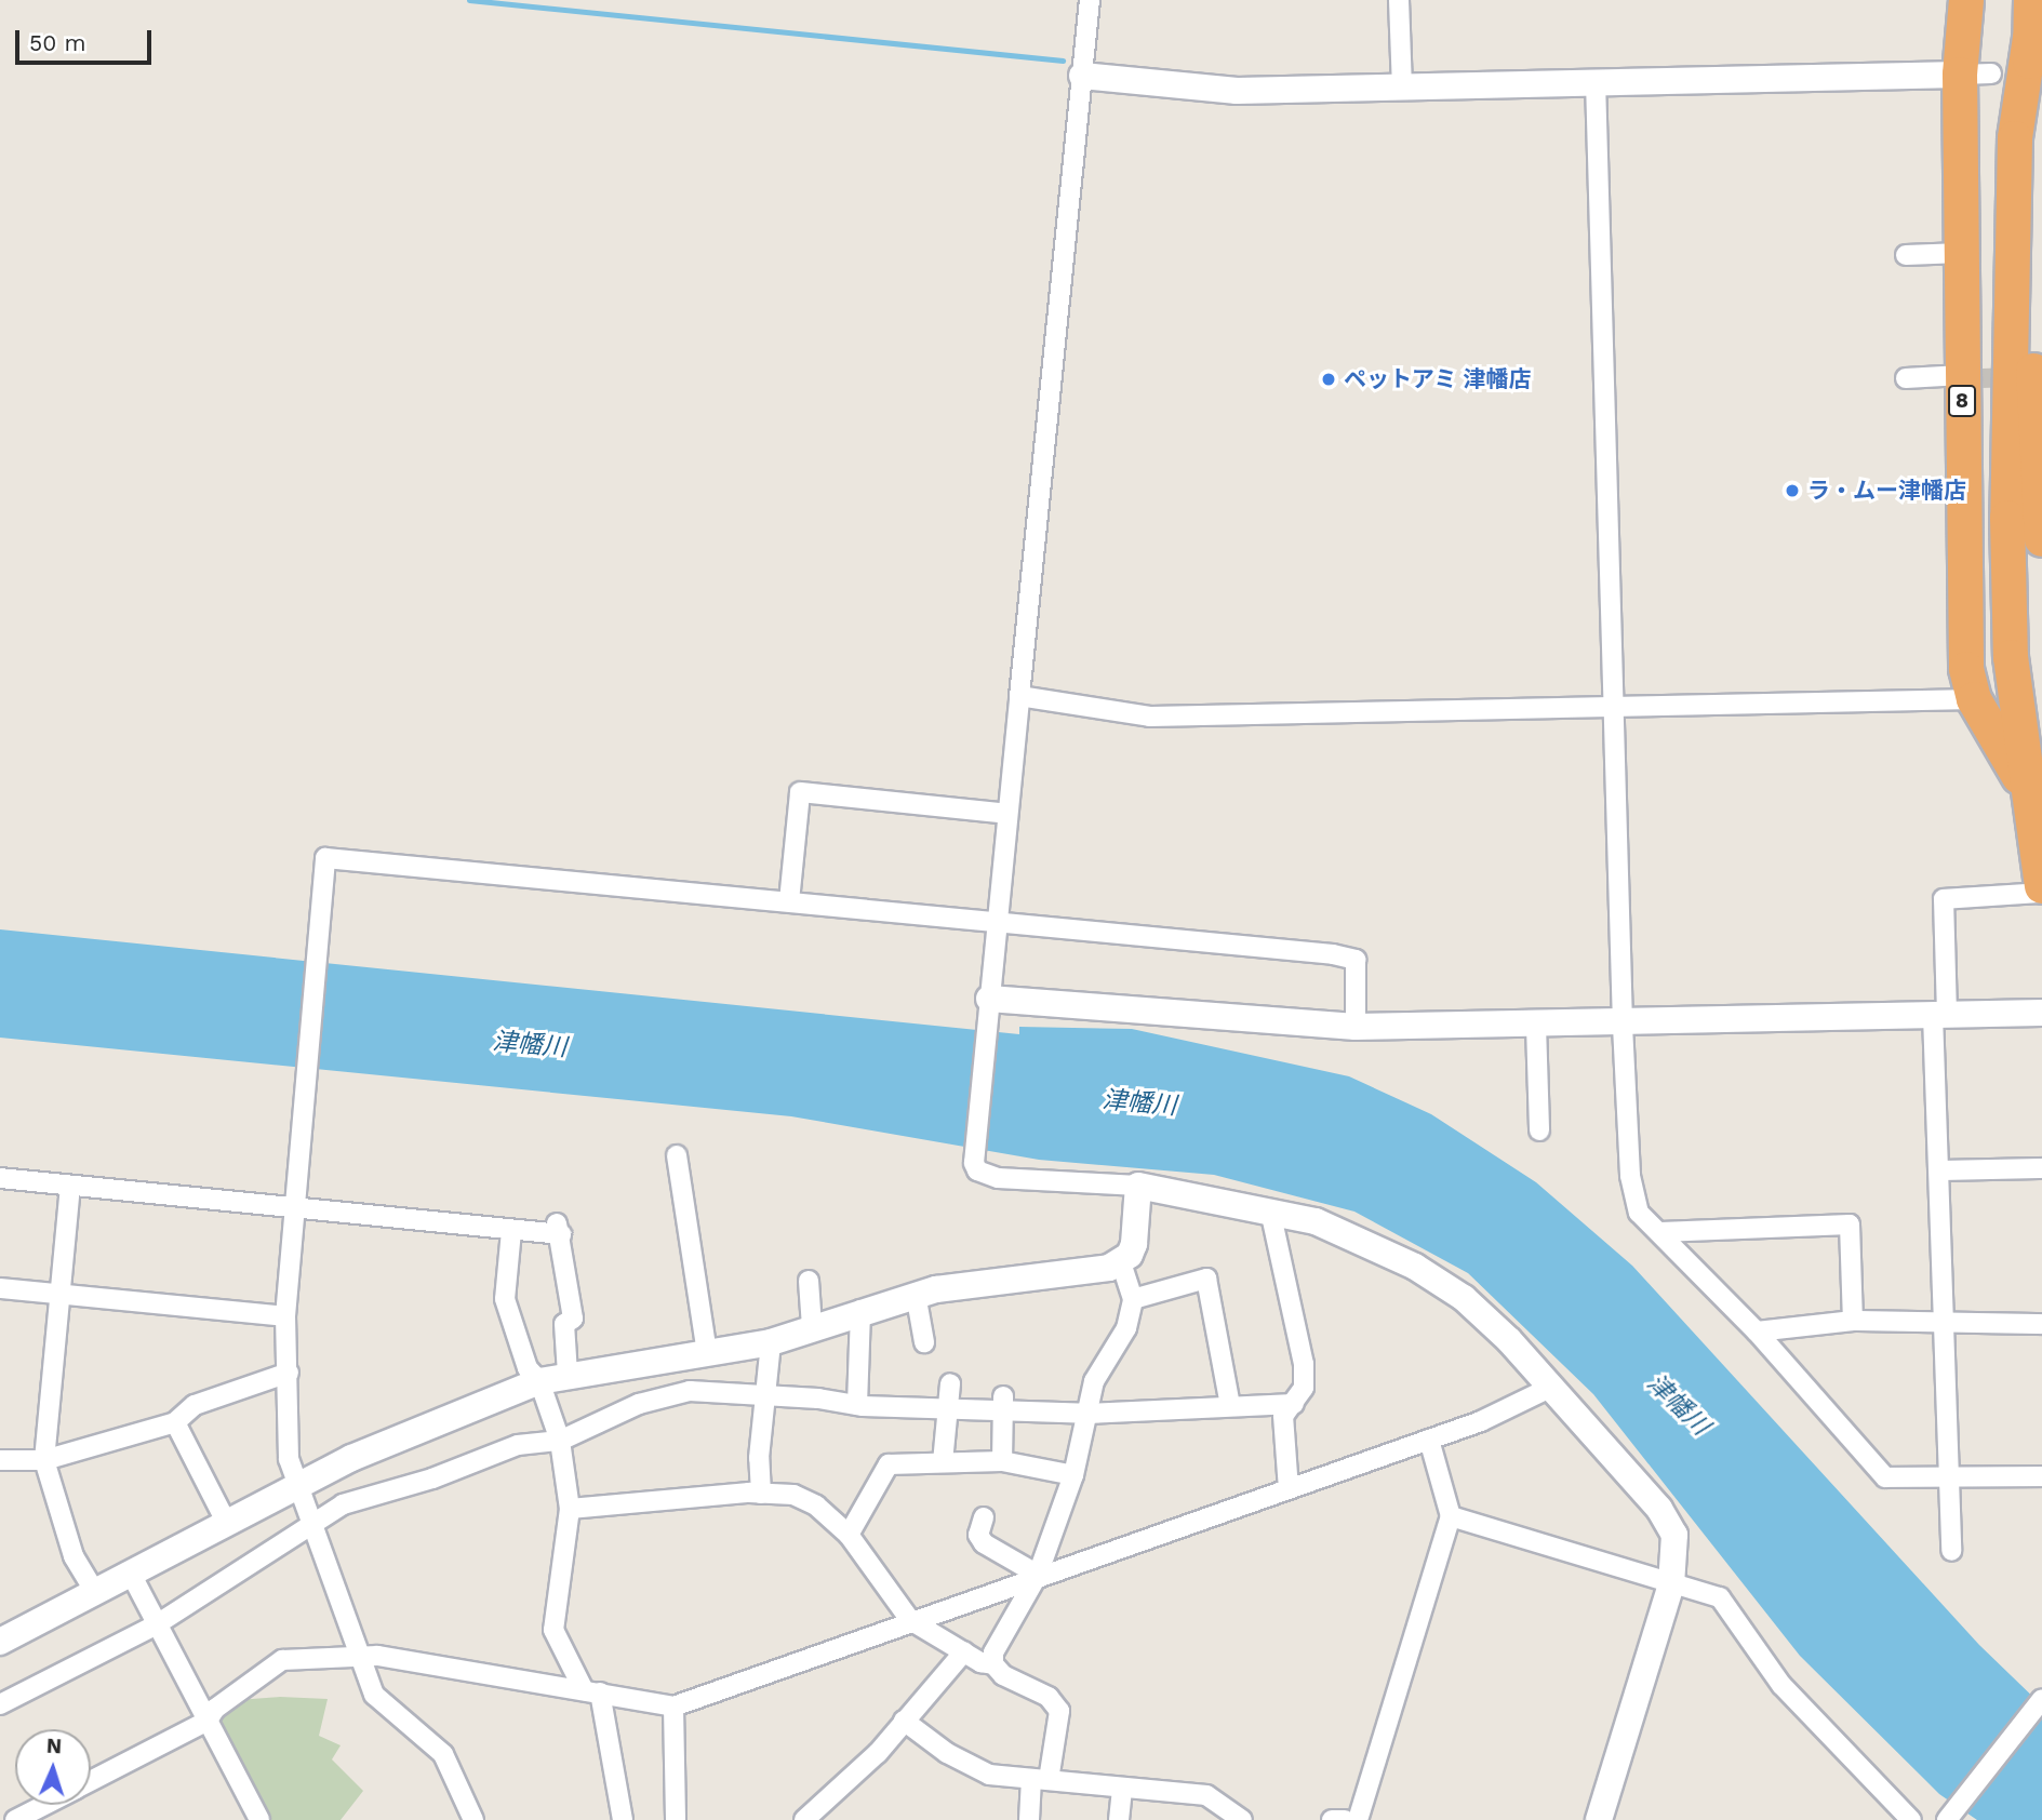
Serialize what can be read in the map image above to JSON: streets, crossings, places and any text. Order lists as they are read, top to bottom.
{
  "streets": {
    "highway": ["8"]
  },
  "water": ["津幡川"],
  "places": ["ペットアミ 津幡店", "ラ・ムー津幡店"],
  "scale_bar": "50 m",
  "north": "top"
}
